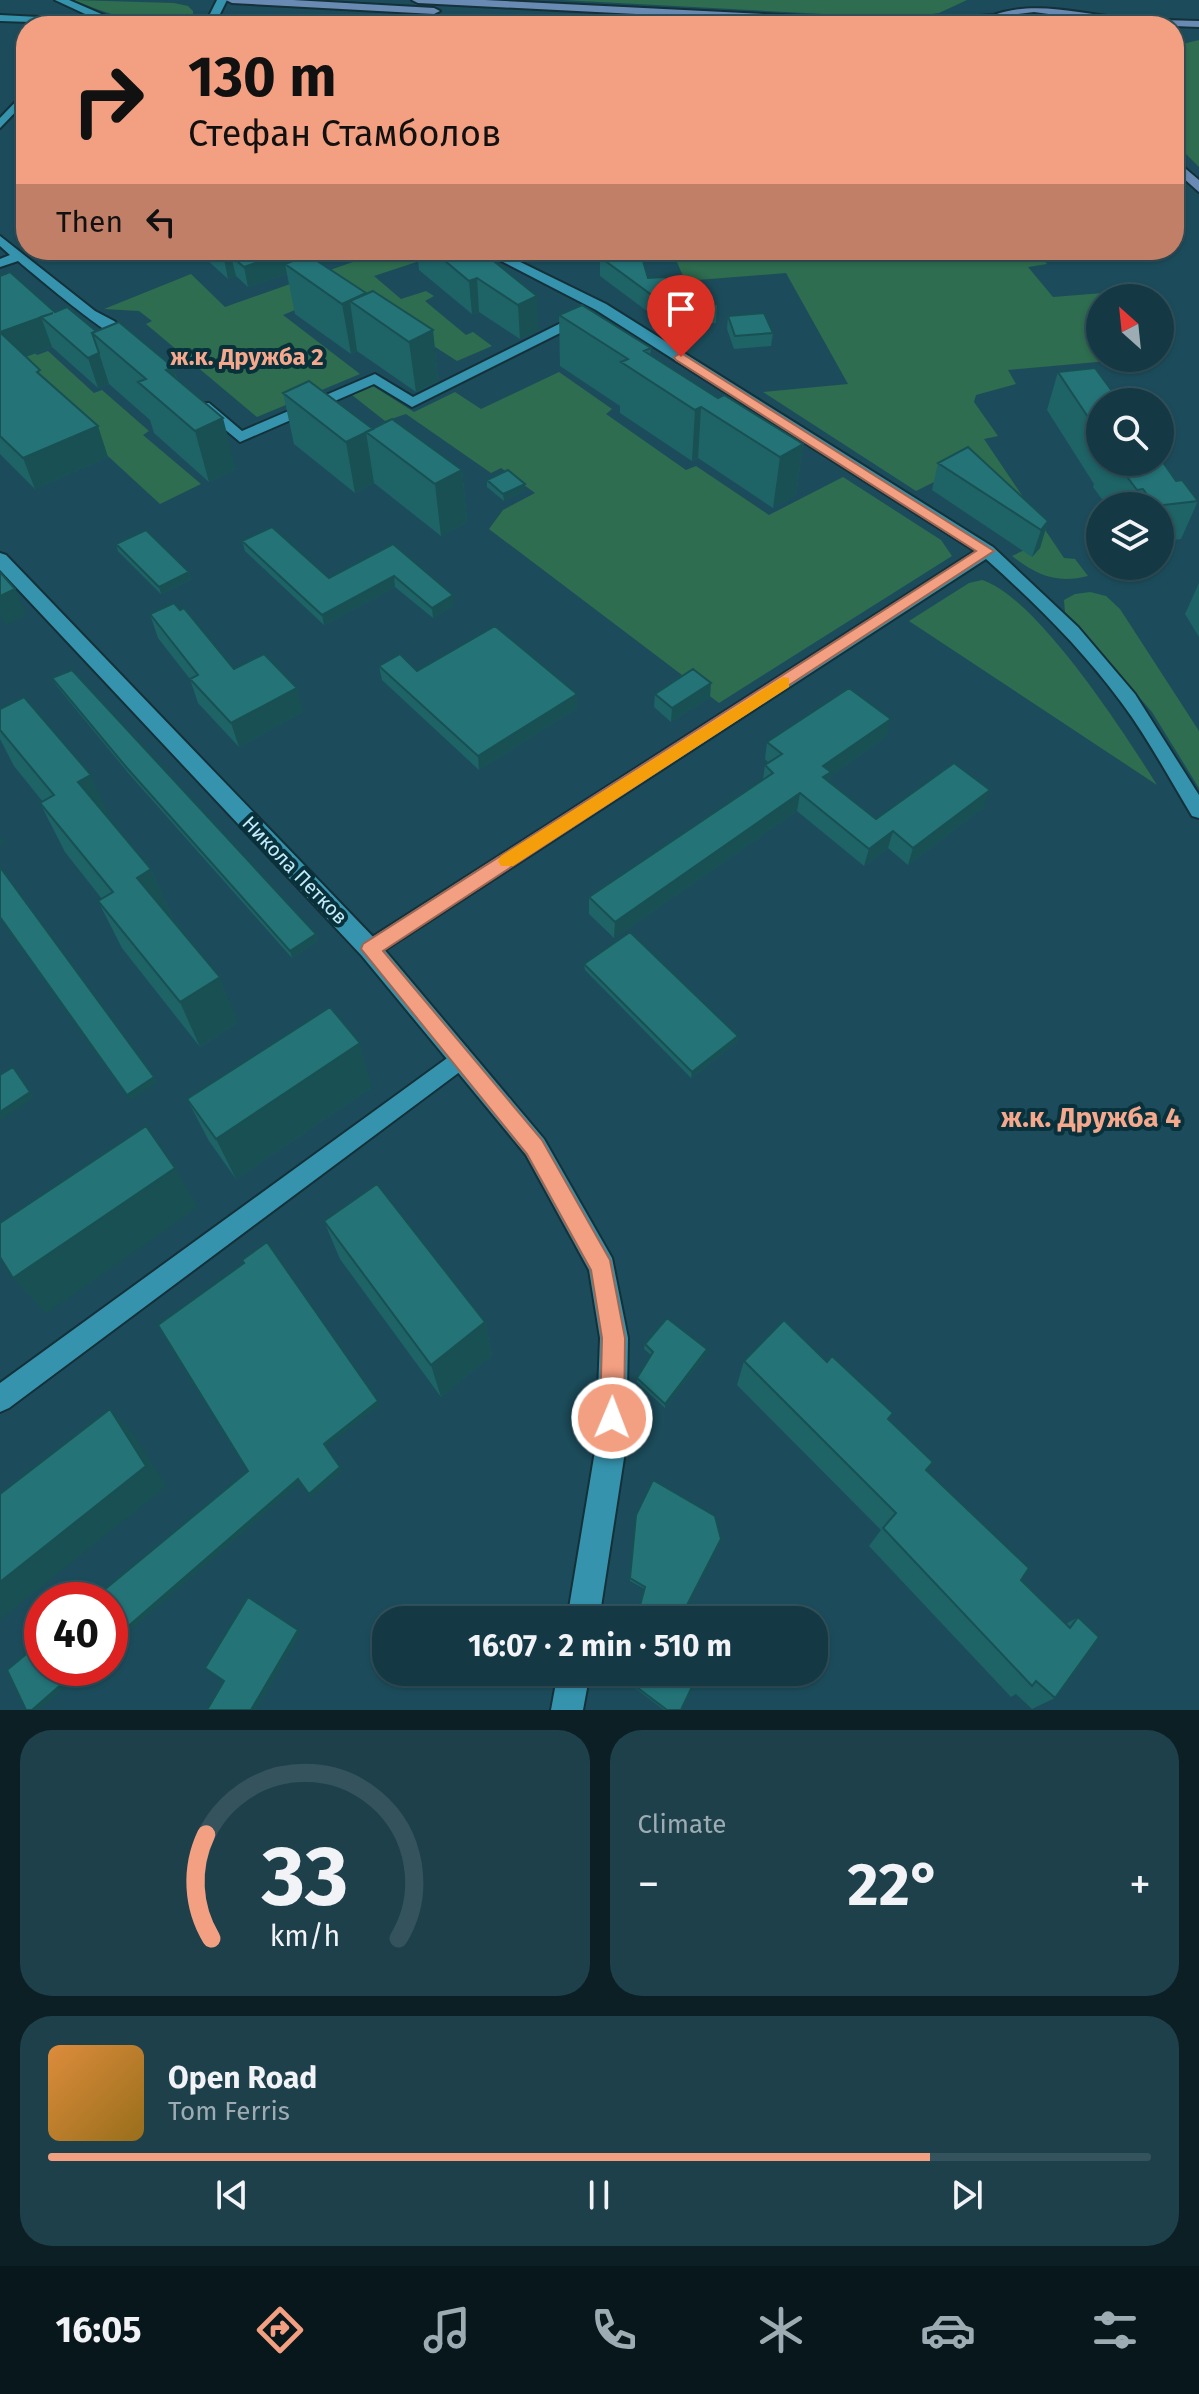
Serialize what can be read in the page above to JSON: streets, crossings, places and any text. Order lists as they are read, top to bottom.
{
  "streets": {
    "street": ["Никола Петков"]
  },
  "districts": ["ж.к. Дружба 2", "ж.к. Дружба 4"],
  "north": "top left",
  "page": {
    "turn": ["130 m", "Стефан Стамболов"],
    "then": "Then",
    "limit": "40",
    "trip": "16:07 · 2 min · 510 m",
    "tile": "Climate",
    "heat": ["−", "22°", "+"],
    "song": ["Open Road", "Tom Ferris"],
    "tabs": "16:05",
    "gauge": ["33", "km/h"]
  }
}
